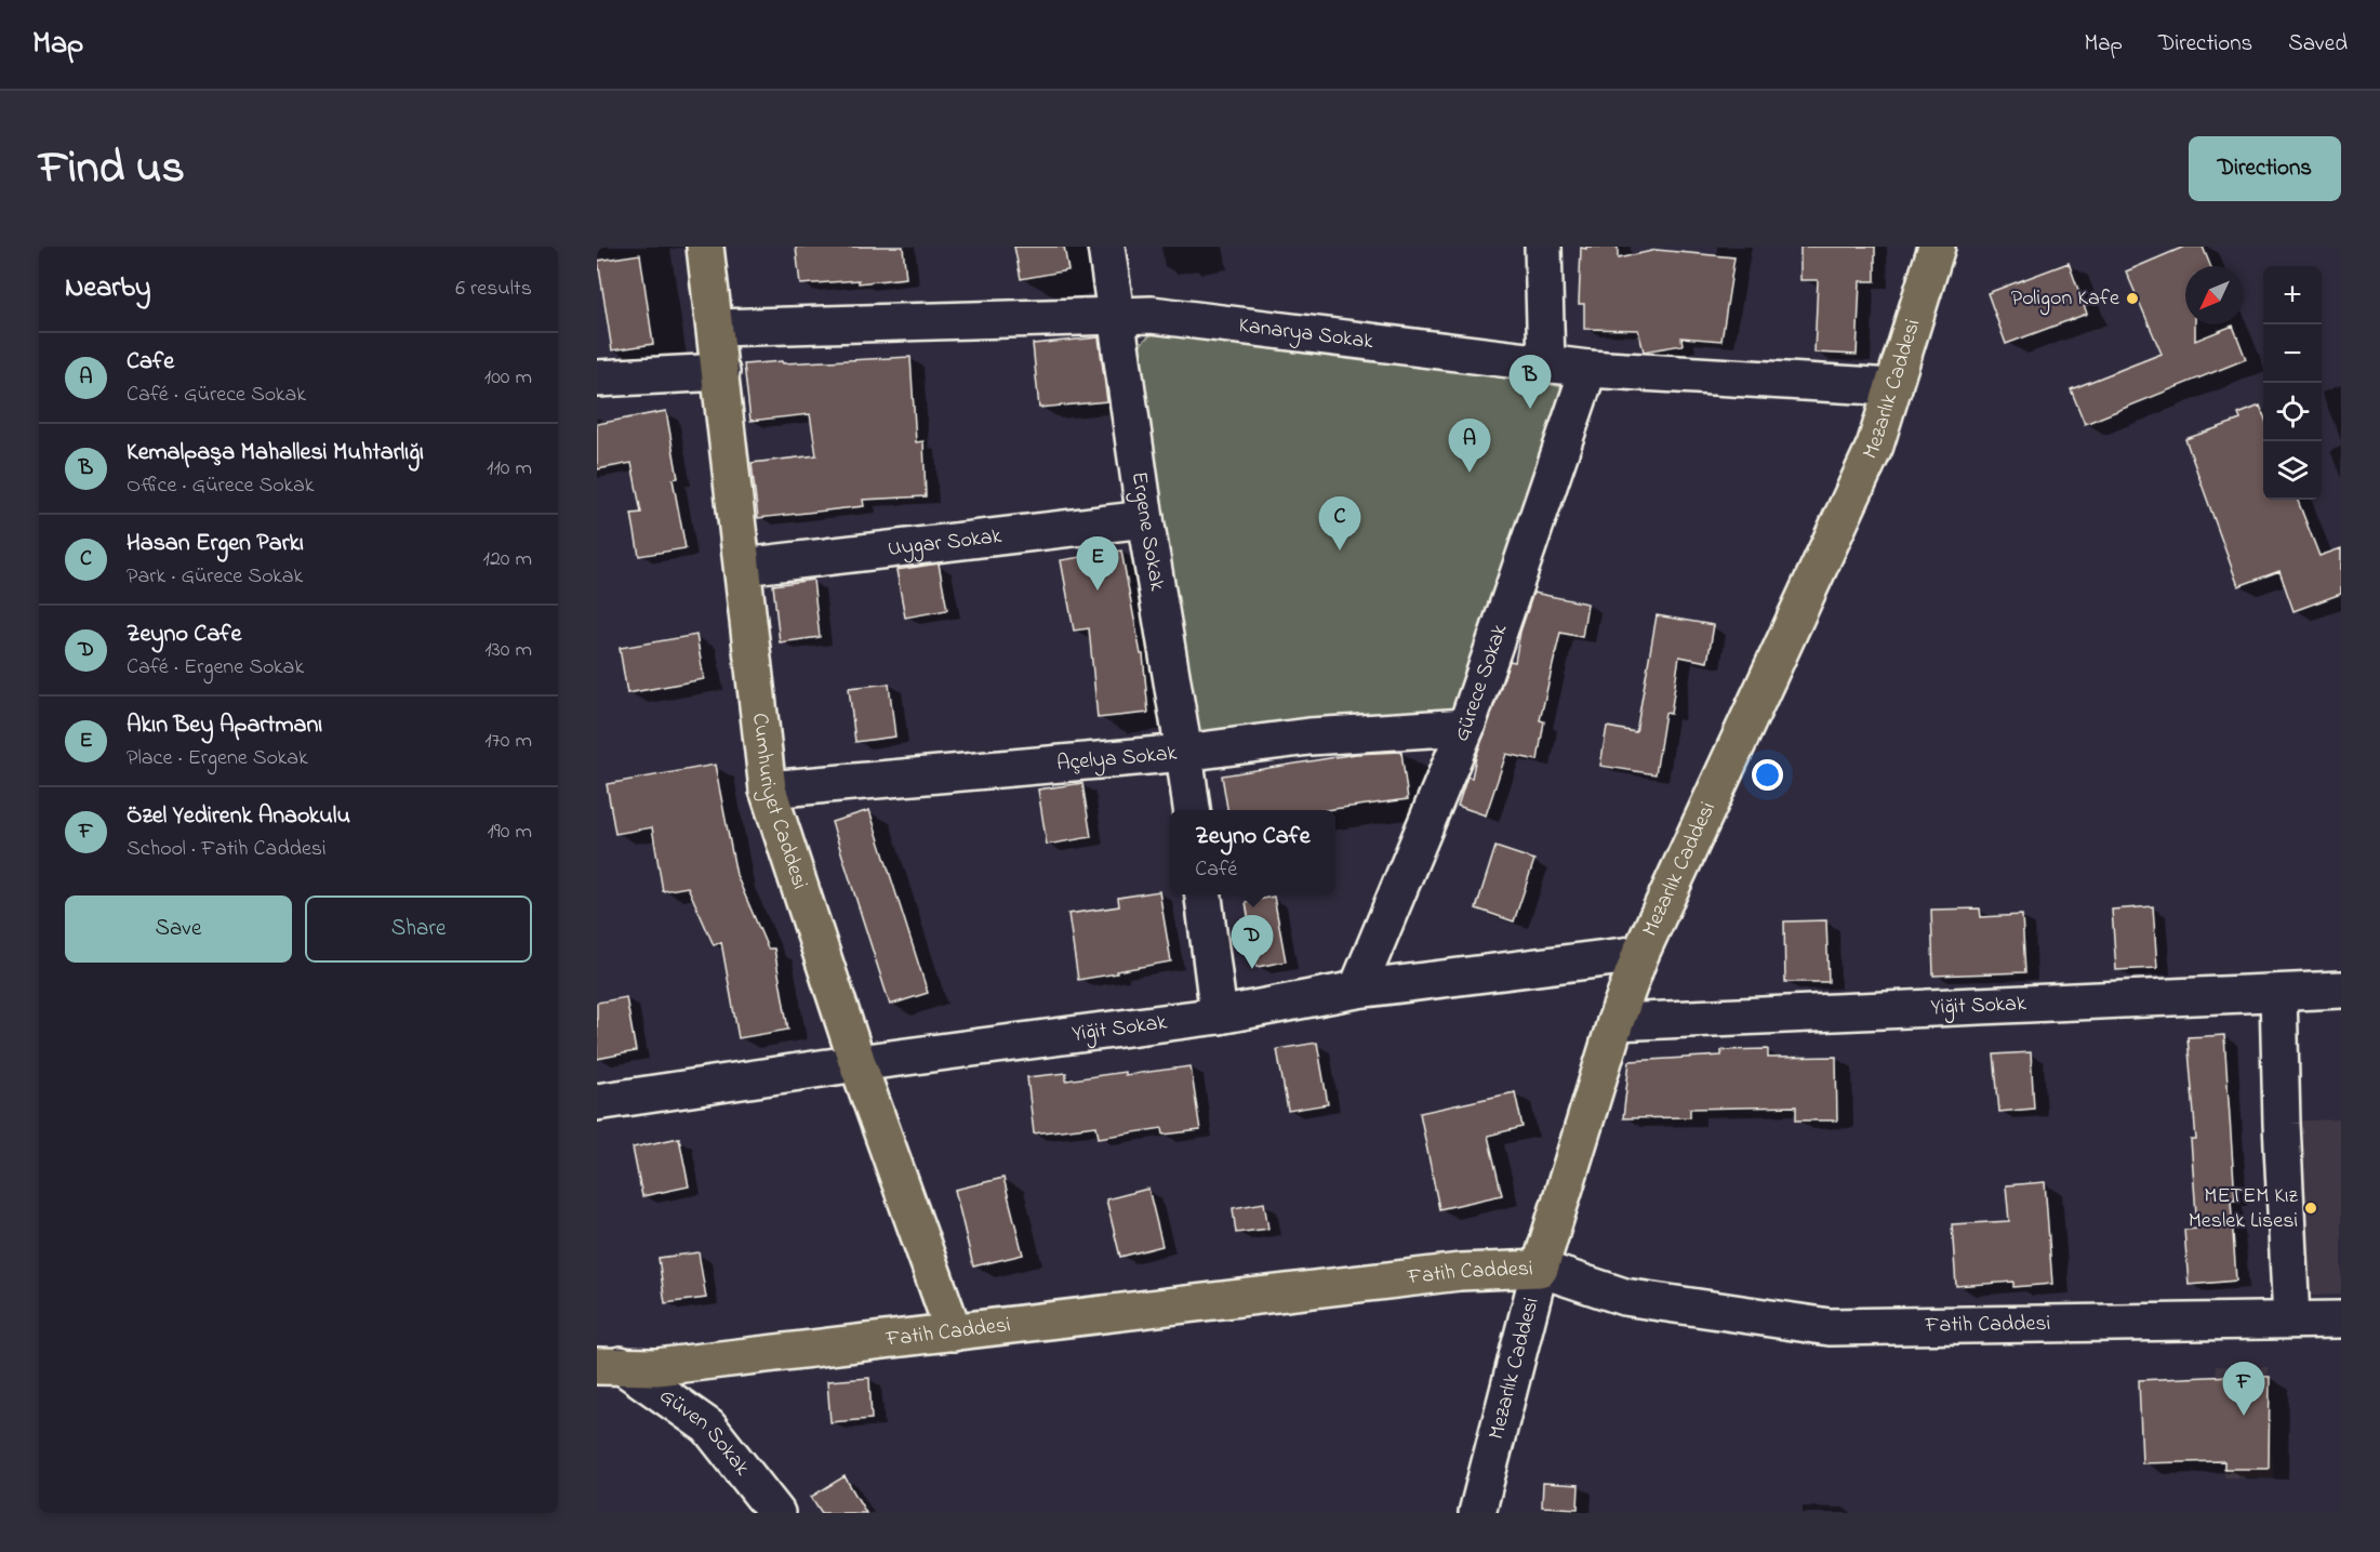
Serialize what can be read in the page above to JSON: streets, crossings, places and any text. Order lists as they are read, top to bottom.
{
  "streets": {
    "main road": ["Mezarlık Caddesi", "Cumhuriyet Caddesi", "Fatih Caddesi"],
    "street": [
      "Kanarya Sokak",
      "Ergene Sokak",
      "Uygar Sokak",
      "Gürece Sokak",
      "Açelya Sokak",
      "Yiğit Sokak",
      "Güven Sokak"
    ]
  },
  "crossings": [
    ["Kanarya Sokak", "Mezarlık Caddesi"],
    ["Kanarya Sokak", "Ergene Sokak"],
    ["Kanarya Sokak", "Gürece Sokak"],
    ["Kanarya Sokak", "Cumhuriyet Caddesi"],
    ["Mezarlık Caddesi", "Yiğit Sokak"],
    ["Mezarlık Caddesi", "Fatih Caddesi"],
    ["Ergene Sokak", "Uygar Sokak"],
    ["Ergene Sokak", "Açelya Sokak"],
    ["Uygar Sokak", "Cumhuriyet Caddesi"],
    ["Gürece Sokak", "Açelya Sokak"],
    ["Gürece Sokak", "Yiğit Sokak"],
    ["Açelya Sokak", "Cumhuriyet Caddesi"],
    ["Cumhuriyet Caddesi", "Yiğit Sokak"],
    ["Cumhuriyet Caddesi", "Fatih Caddesi"],
    ["Fatih Caddesi", "Güven Sokak"]
  ],
  "places": ["Poligon Kafe", "METEM Kız Meslek Lisesi"],
  "north": "bottom left",
  "page": {
    "header": "Map",
    "nav": ["Map", "Directions", "Saved"],
    "title": "Find us",
    "buttons": [
      "Directions",
      ["Save", "Share"]
    ],
    "heading": ["Nearby", "6 results"],
    "map_buttons": ["+", "−"],
    "list": [
      {
        "mark": "A",
        "name": "Cafe",
        "note": "Café · Gürece Sokak",
        "value": "100 m"
      },
      {
        "mark": "B",
        "name": "Kemalpaşa Mahallesi Muhtarlığı",
        "note": "Office · Gürece Sokak",
        "value": "110 m"
      },
      {
        "mark": "C",
        "name": "Hasan Ergen Parkı",
        "note": "Park · Gürece Sokak",
        "value": "120 m"
      },
      {
        "mark": "D",
        "name": "Zeyno Cafe",
        "note": "Café · Ergene Sokak",
        "value": "130 m"
      },
      {
        "mark": "E",
        "name": "Akın Bey Apartmanı",
        "note": "Place · Ergene Sokak",
        "value": "170 m"
      },
      {
        "mark": "F",
        "name": "Özel Yedirenk Anaokulu",
        "note": "School · Fatih Caddesi",
        "value": "190 m"
      }
    ],
    "pins": [
      "B",
      "A",
      "C",
      "E",
      "D",
      "F"
    ],
    "popup": ["Zeyno Cafe", "Café"]
  }
}
